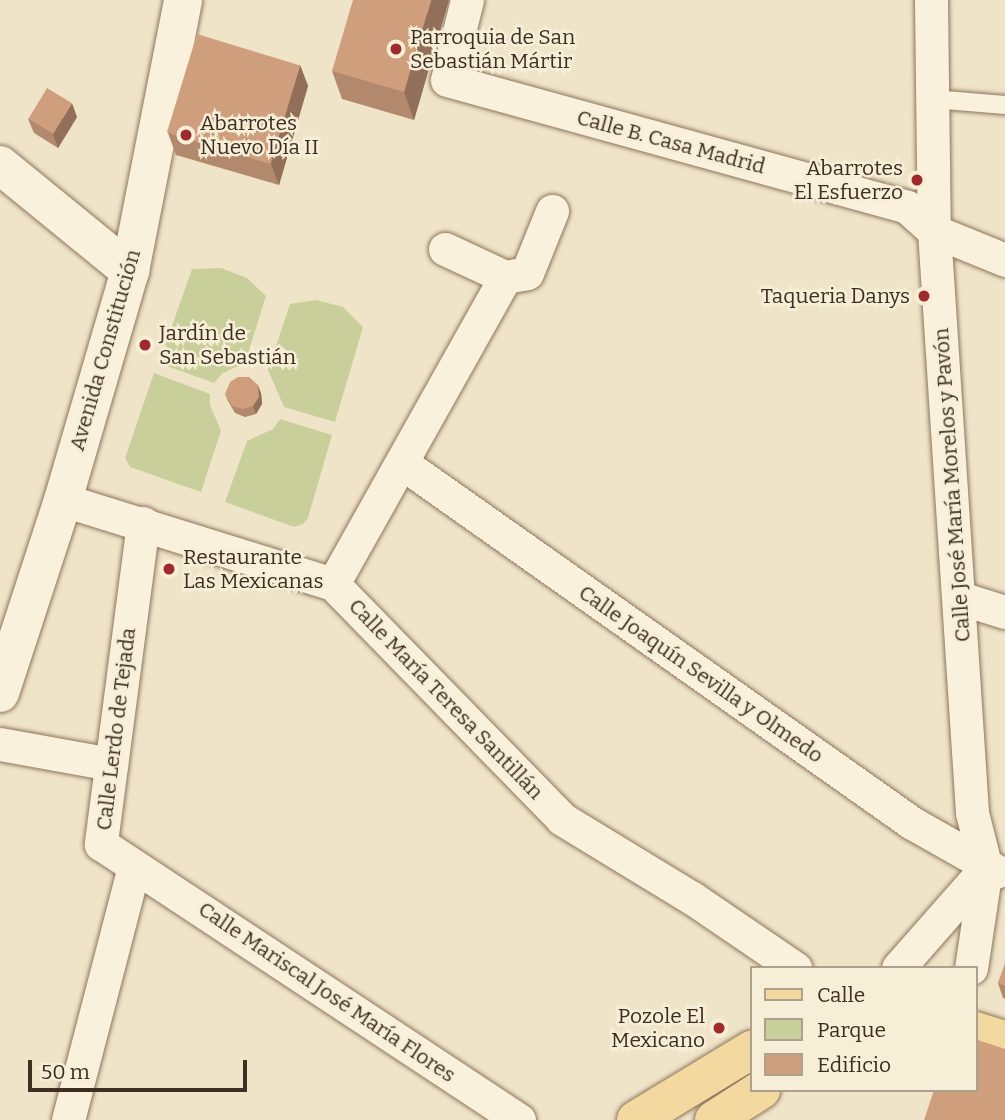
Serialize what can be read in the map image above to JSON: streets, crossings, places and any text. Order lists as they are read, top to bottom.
{
  "streets": {
    "main road": ["Avenida Constitución"],
    "street": [
      "Calle B. Casa Madrid",
      "Calle José María Morelos y Pavón",
      "Calle Joaquín Sevilla y Olmedo",
      "Calle María Teresa Santillán",
      "Calle Lerdo de Tejada",
      "Calle Mariscal José María Flores"
    ]
  },
  "crossings": [
    ["Calle B. Casa Madrid", "Calle José María Morelos y Pavón"],
    ["Avenida Constitución", "Calle María Teresa Santillán"],
    ["Calle José María Morelos y Pavón", "Calle Joaquín Sevilla y Olmedo"],
    ["Calle María Teresa Santillán", "Calle Lerdo de Tejada"],
    ["Calle Lerdo de Tejada", "Calle Mariscal José María Flores"]
  ],
  "places": [
    "Parroquia de San Sebastián Mártir",
    "Abarrotes Nuevo Día II",
    "Abarrotes El Esfuerzo",
    "Taqueria Danys",
    "Jardín de San Sebastián",
    "Restaurante Las Mexicanas",
    "Pozole El Mexicano"
  ],
  "legend": ["Calle", "Parque", "Edificio"],
  "scale_bar": "50 m"
}
